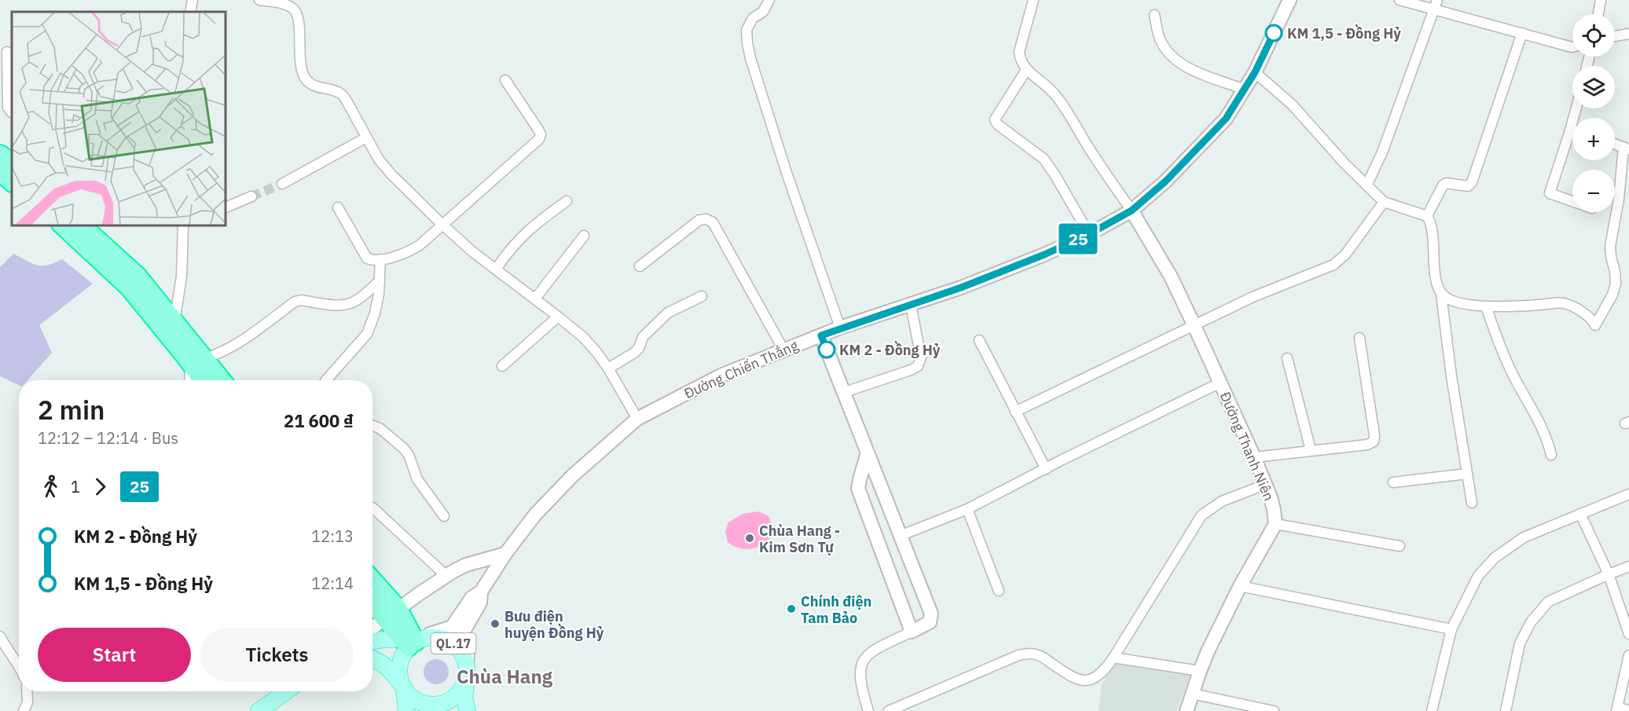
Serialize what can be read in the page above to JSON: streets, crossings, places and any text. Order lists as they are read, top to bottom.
{
  "streets": {
    "main road": ["Đường Chiến Thắng", "Đường Thanh Niên", "QL.17"]
  },
  "crossings": [
    ["Đường Chiến Thắng", "Đường Thanh Niên"],
    ["Đường Chiến Thắng", "QL.17"]
  ],
  "districts": ["Chùa Hang"],
  "places": [
    "KM 1,5 - Đồng Hỷ",
    "KM 2 - Đồng Hỷ",
    "Chùa Hang - Kim Sơn Tự",
    "Chính điện Tam Bảo",
    "Bưu điện huyện Đồng Hỷ"
  ],
  "lines": ["bus line 25"],
  "page": {
    "on_map": "25",
    "map_buttons": ["+", "−"],
    "heading": ["2 min", "12:12 – 12:14 · Bus", "21 600 ₫"],
    "legs": ["1", "25"],
    "list": [
      {
        "name": "KM 2 - Đồng Hỷ",
        "value": "12:13"
      },
      {
        "name": "KM 1,5 - Đồng Hỷ",
        "value": "12:14"
      }
    ],
    "buttons": ["Start", "Tickets"]
  }
}
